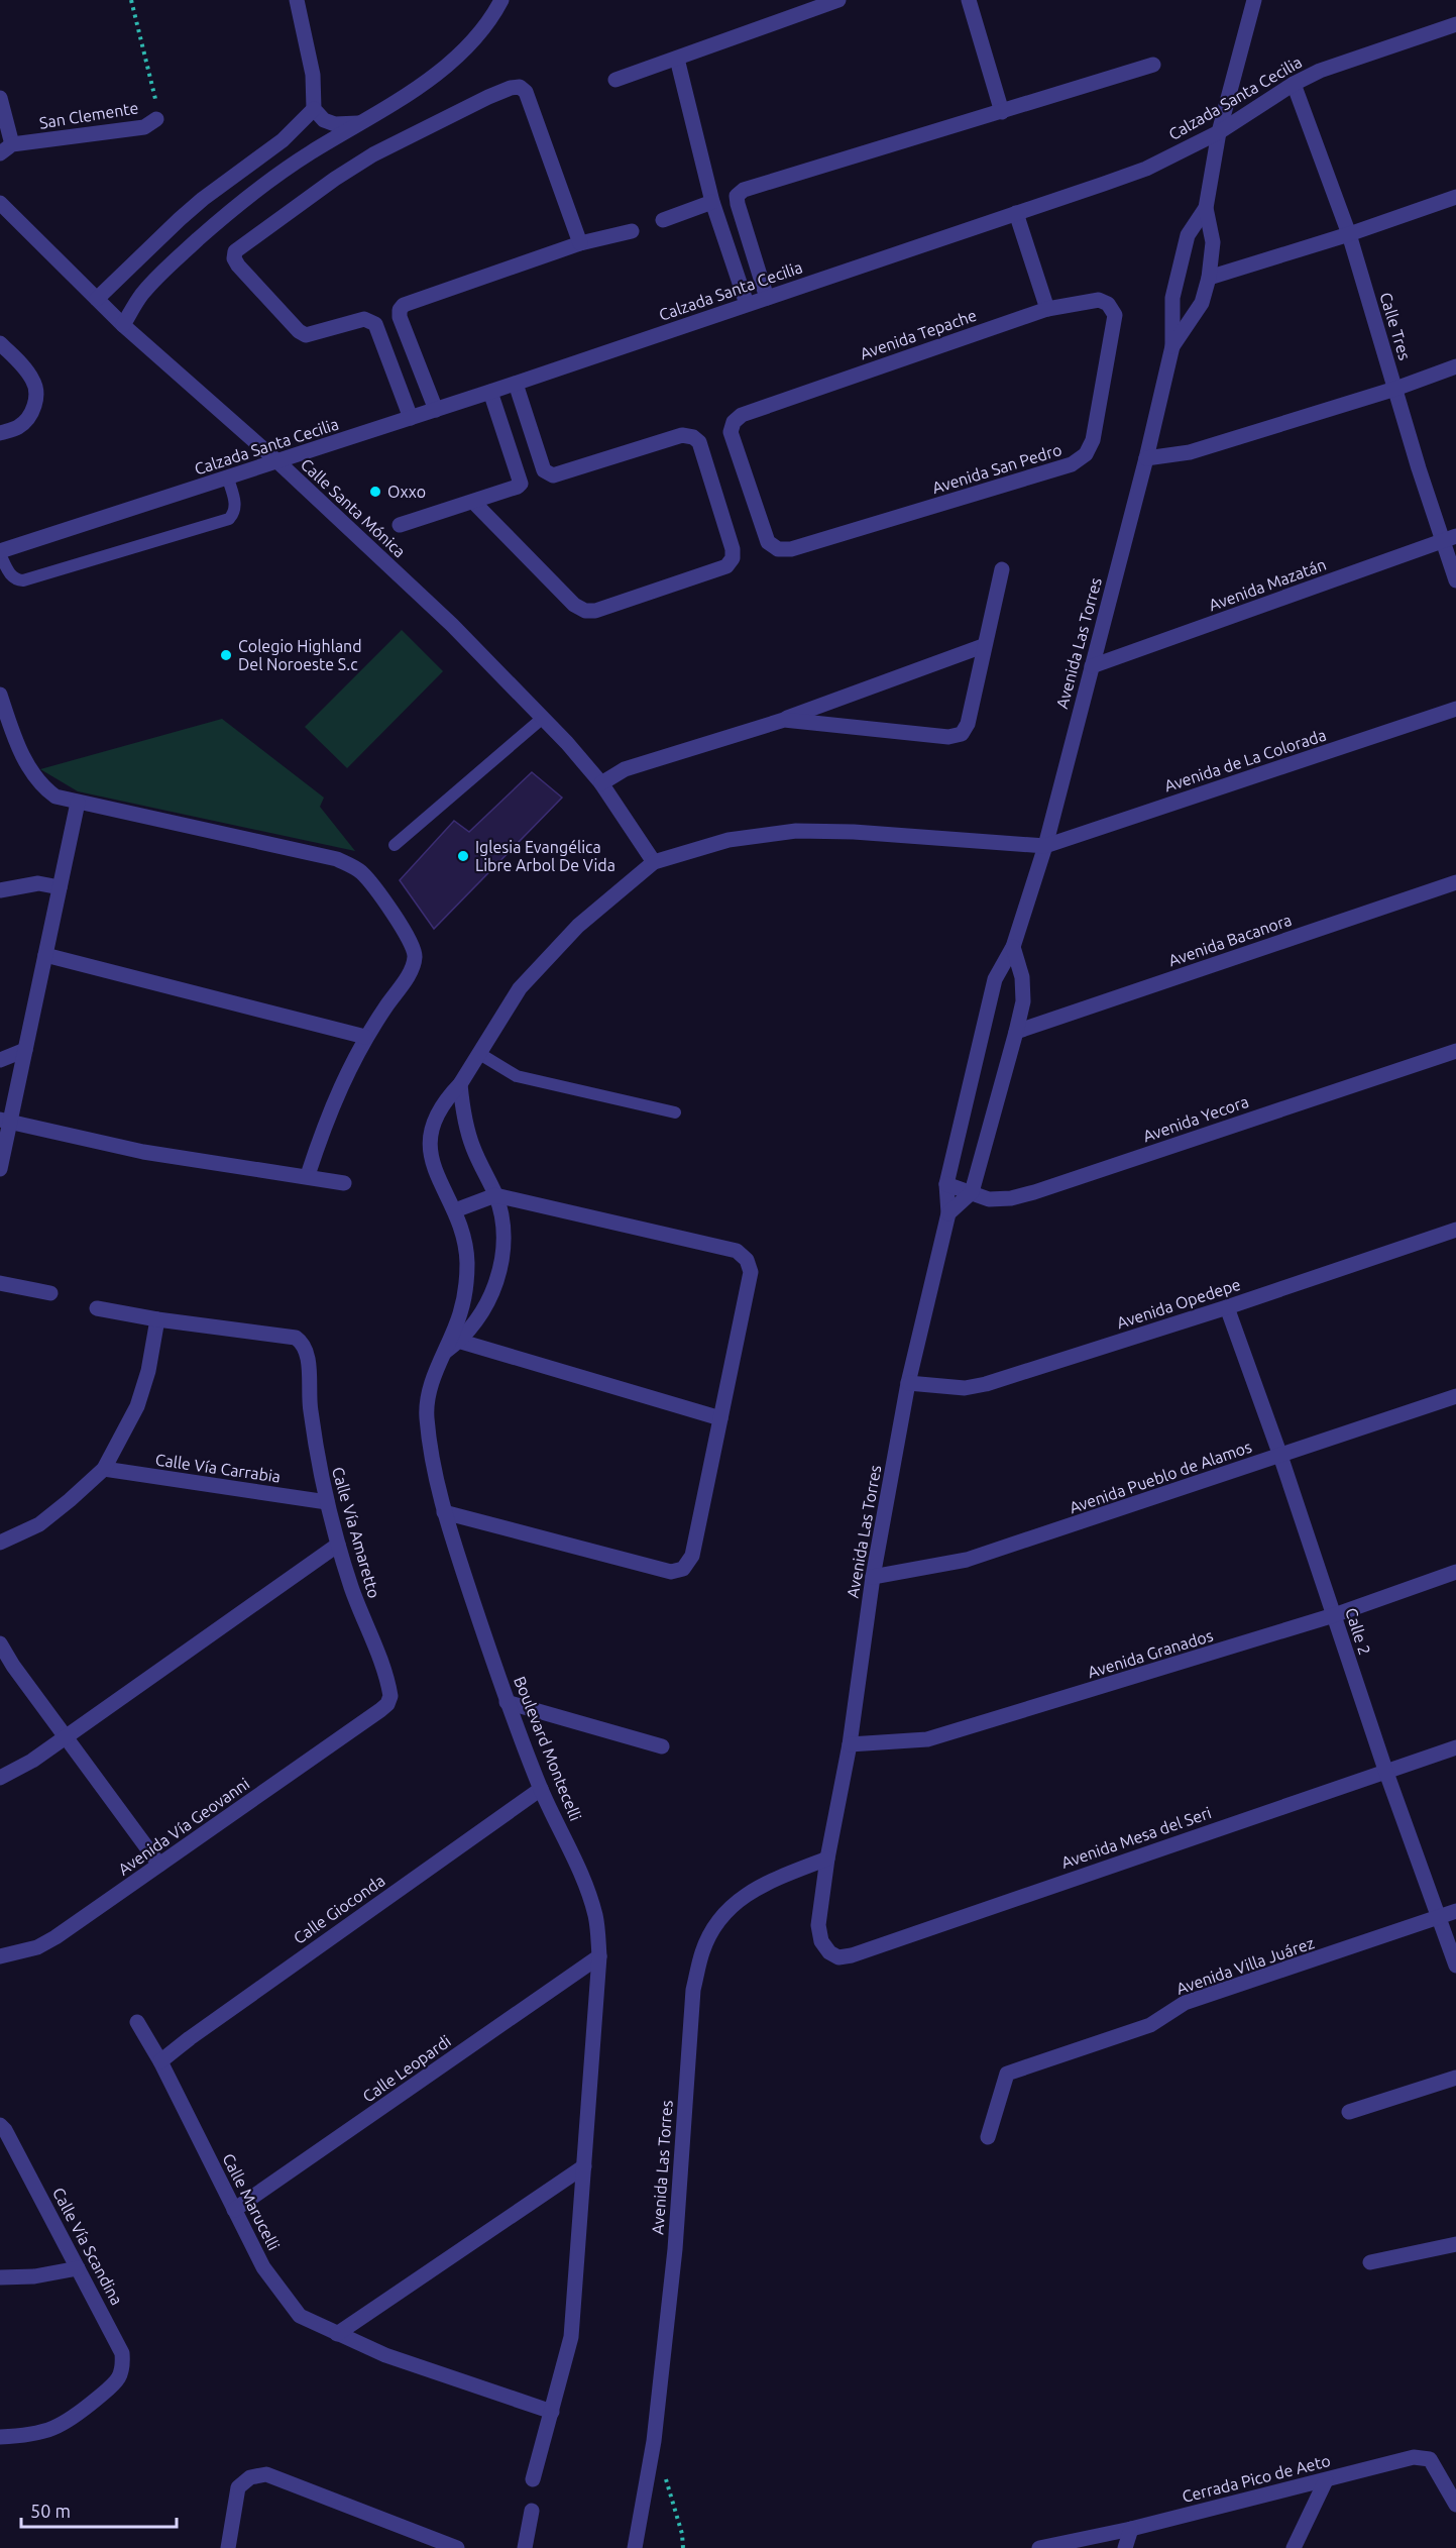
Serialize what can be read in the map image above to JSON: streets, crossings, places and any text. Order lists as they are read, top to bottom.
{
  "streets": {
    "street": [
      "Calzada Santa Cecilia",
      "San Clemente",
      "Calle Tres",
      "Avenida Tepache",
      "Avenida San Pedro",
      "Calle Santa Mónica",
      "Avenida Mazatán",
      "Avenida Las Torres",
      "Avenida de La Colorada",
      "Avenida Bacanora",
      "Avenida Yecora",
      "Avenida Opedepe",
      "Calle Vía Carrabia",
      "Avenida Pueblo de Alamos",
      "Calle Vía Amaretto",
      "Calle 2",
      "Avenida Granados",
      "Boulevard Montecelli",
      "Avenida Vía Geovanni",
      "Avenida Mesa del Seri",
      "Calle Gioconda",
      "Avenida Villa Juárez",
      "Calle Leopardi",
      "Calle Marucelli",
      "Calle Vía Scandina",
      "Cerrada Pico de Aeto"
    ]
  },
  "crossings": [
    ["Calzada Santa Cecilia", "Calle Tres"],
    ["Calzada Santa Cecilia", "Calle Santa Mónica"],
    ["Calzada Santa Cecilia", "Avenida Las Torres"],
    ["Calle Tres", "Avenida Mazatán"],
    ["Avenida Tepache", "Avenida San Pedro"],
    ["Calle Santa Mónica", "Boulevard Montecelli"],
    ["Avenida Mazatán", "Avenida Las Torres"],
    ["Avenida Las Torres", "Avenida de La Colorada"],
    ["Avenida Las Torres", "Avenida Yecora"],
    ["Avenida Las Torres", "Avenida Opedepe"],
    ["Avenida Las Torres", "Avenida Pueblo de Alamos"],
    ["Avenida Las Torres", "Avenida Granados"],
    ["Avenida Las Torres", "Avenida Mesa del Seri"],
    ["Avenida Opedepe", "Calle 2"],
    ["Calle Vía Carrabia", "Calle Vía Amaretto"],
    ["Avenida Pueblo de Alamos", "Calle 2"],
    ["Calle Vía Amaretto", "Avenida Vía Geovanni"],
    ["Calle 2", "Avenida Granados"],
    ["Calle 2", "Avenida Mesa del Seri"],
    ["Calle 2", "Avenida Villa Juárez"],
    ["Boulevard Montecelli", "Calle Gioconda"],
    ["Boulevard Montecelli", "Calle Leopardi"],
    ["Boulevard Montecelli", "Calle Marucelli"],
    ["Calle Gioconda", "Calle Marucelli"],
    ["Calle Leopardi", "Calle Marucelli"]
  ],
  "places": ["Oxxo", "Colegio Highland Del Noroeste S.c", "Iglesia Evangélica Libre Arbol De Vida"],
  "scale_bar": "50 m"
}
